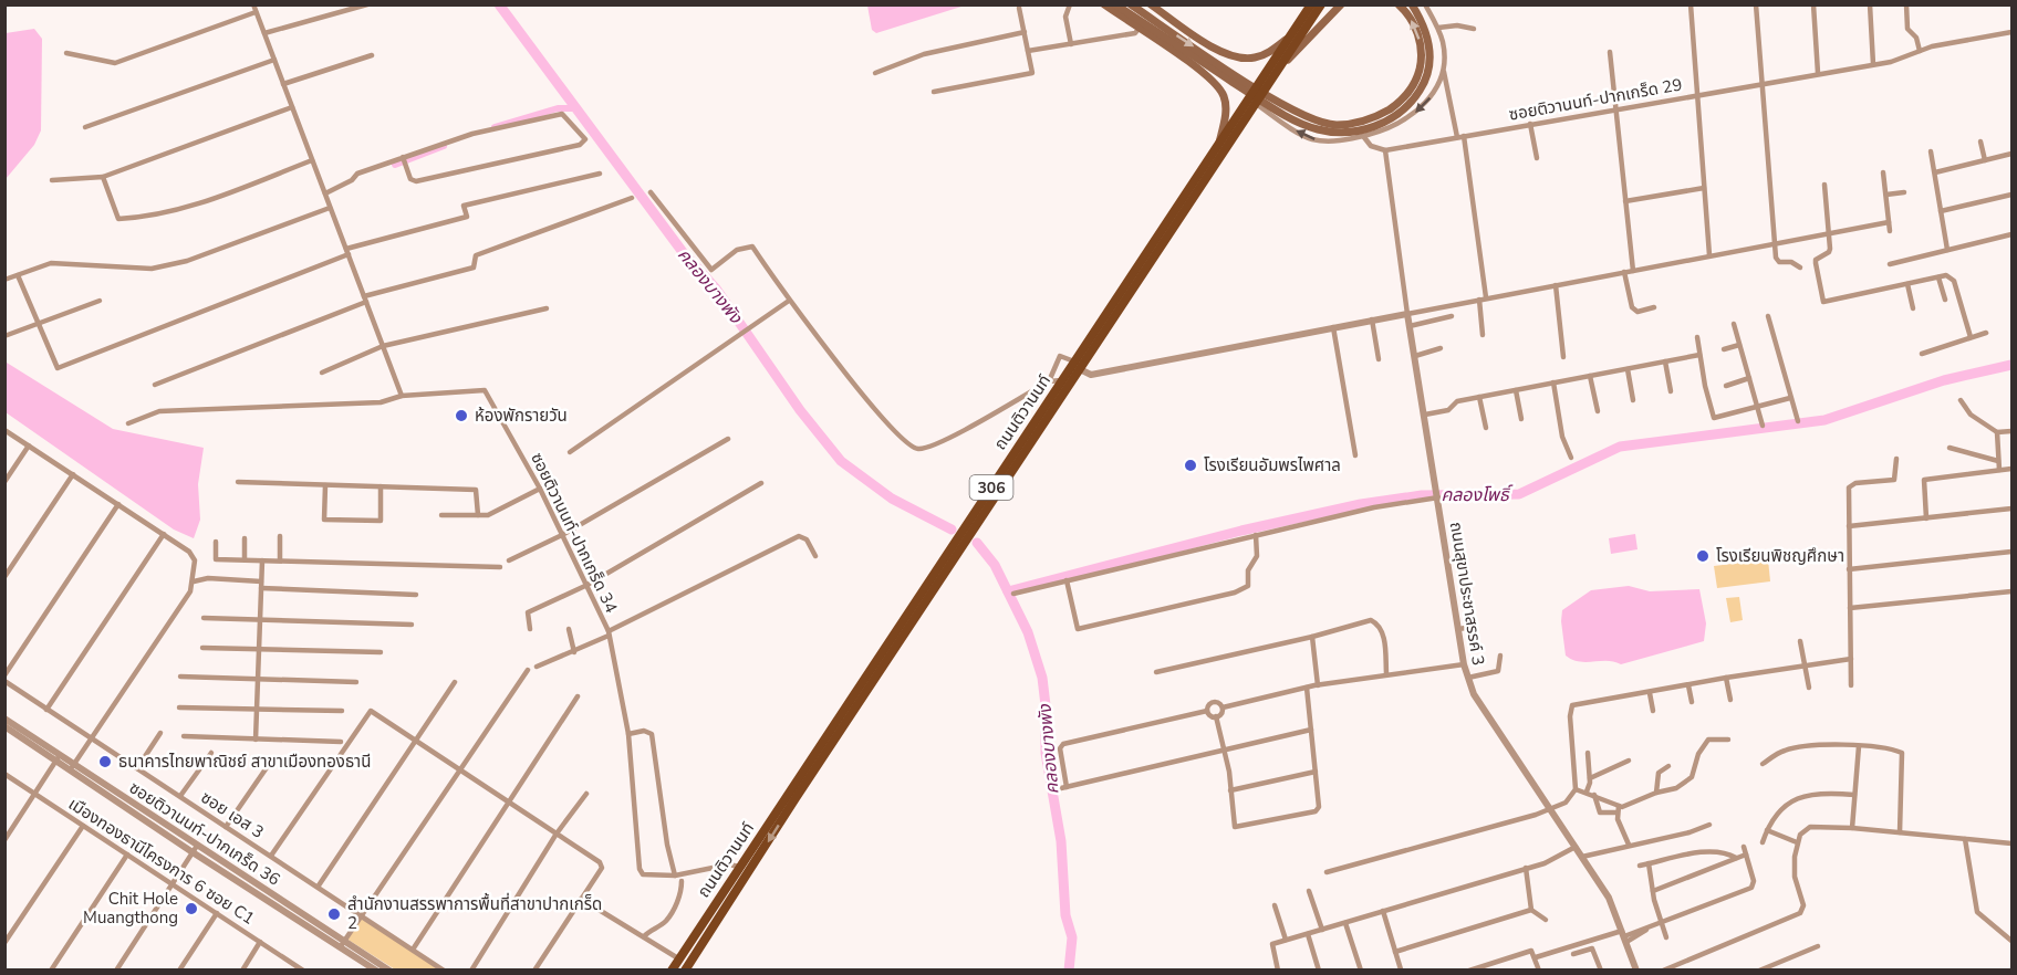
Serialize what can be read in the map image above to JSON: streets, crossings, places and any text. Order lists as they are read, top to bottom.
{
  "streets": {
    "main road": ["ถนนติวานนท์", "306"],
    "street": [
      "ซอยติวานนท์-ปากเกร็ด 29",
      "ซอยติวานนท์-ปากเกร็ด 34",
      "ถนนสุขาประชาสรรค์ 3",
      "ซอย เอส 3",
      "ซอยติวานนท์-ปากเกร็ด 36",
      "เมืองทองธานีโครงการ 6 ซอย C1"
    ]
  },
  "crossings": [
    ["ถนนติวานนท์", "ซอยติวานนท์-ปากเกร็ด 34"]
  ],
  "water": ["คลองบางพัง", "คลองโพธิ์"],
  "places": [
    "ห้องพักรายวัน",
    "โรงเรียนอัมพรไพศาล",
    "โรงเรียนพิชญศึกษา",
    "ธนาคารไทยพาณิชย์ สาขาเมืองทองธานี",
    "Chit Hole Muangthong",
    "สำนักงานสรรพาการพื้นที่สาขาปากเกร็ด 2"
  ]
}
